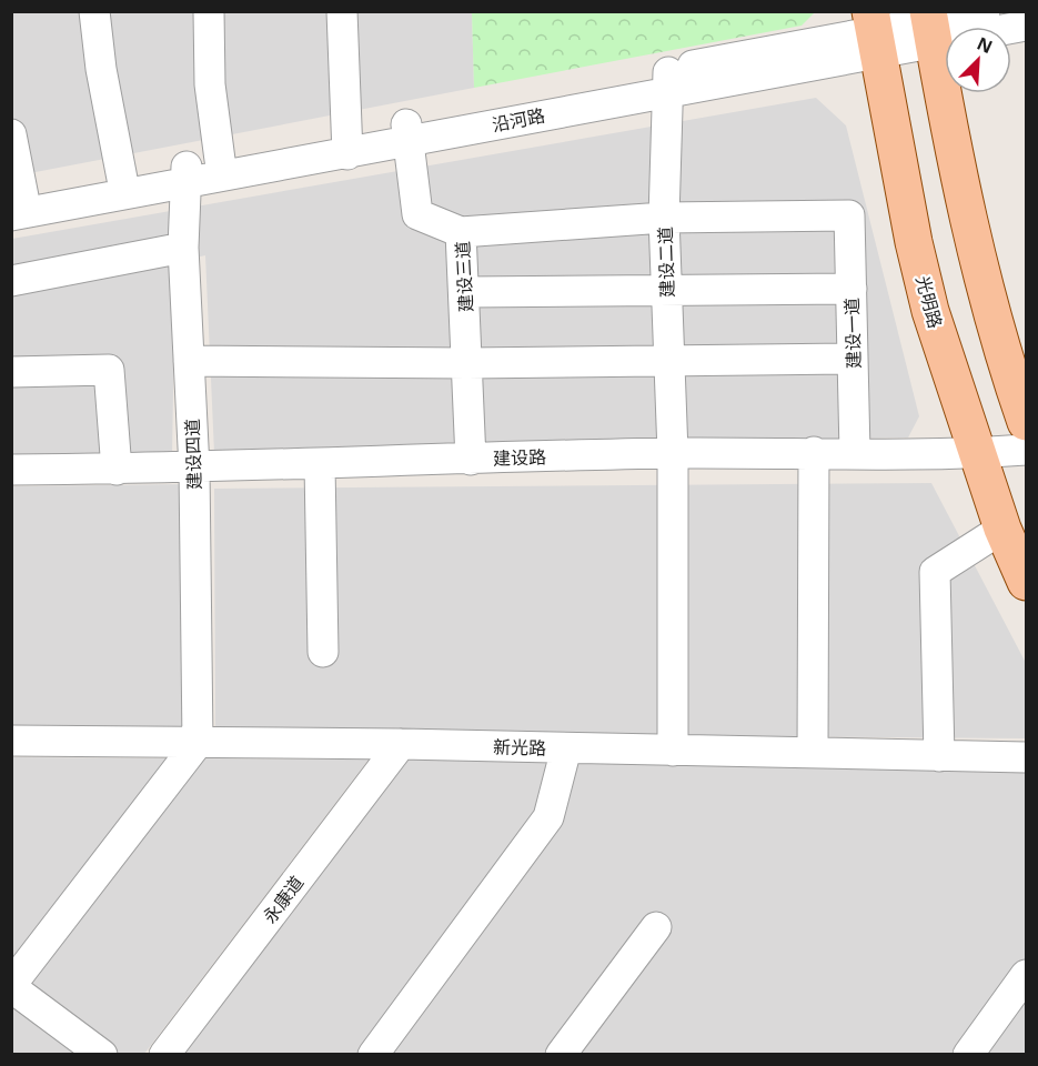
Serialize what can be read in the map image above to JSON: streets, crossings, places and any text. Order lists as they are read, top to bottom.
{
  "streets": {
    "main road": ["光明路"],
    "street": [
      "沿河路",
      "建设二道",
      "建设三道",
      "建设一道",
      "建设四道",
      "建设路",
      "新光路",
      "永康道"
    ]
  },
  "crossings": [
    ["沿河路", "建设二道"],
    ["沿河路", "建设三道"],
    ["沿河路", "光明路"],
    ["沿河路", "建设四道"],
    ["建设二道", "建设一道"],
    ["建设二道", "建设路"],
    ["建设二道", "新光路"],
    ["建设三道", "建设路"],
    ["光明路", "建设路"],
    ["建设一道", "建设路"],
    ["建设四道", "建设路"],
    ["建设四道", "新光路"],
    ["新光路", "永康道"]
  ],
  "north": "top right"
}
